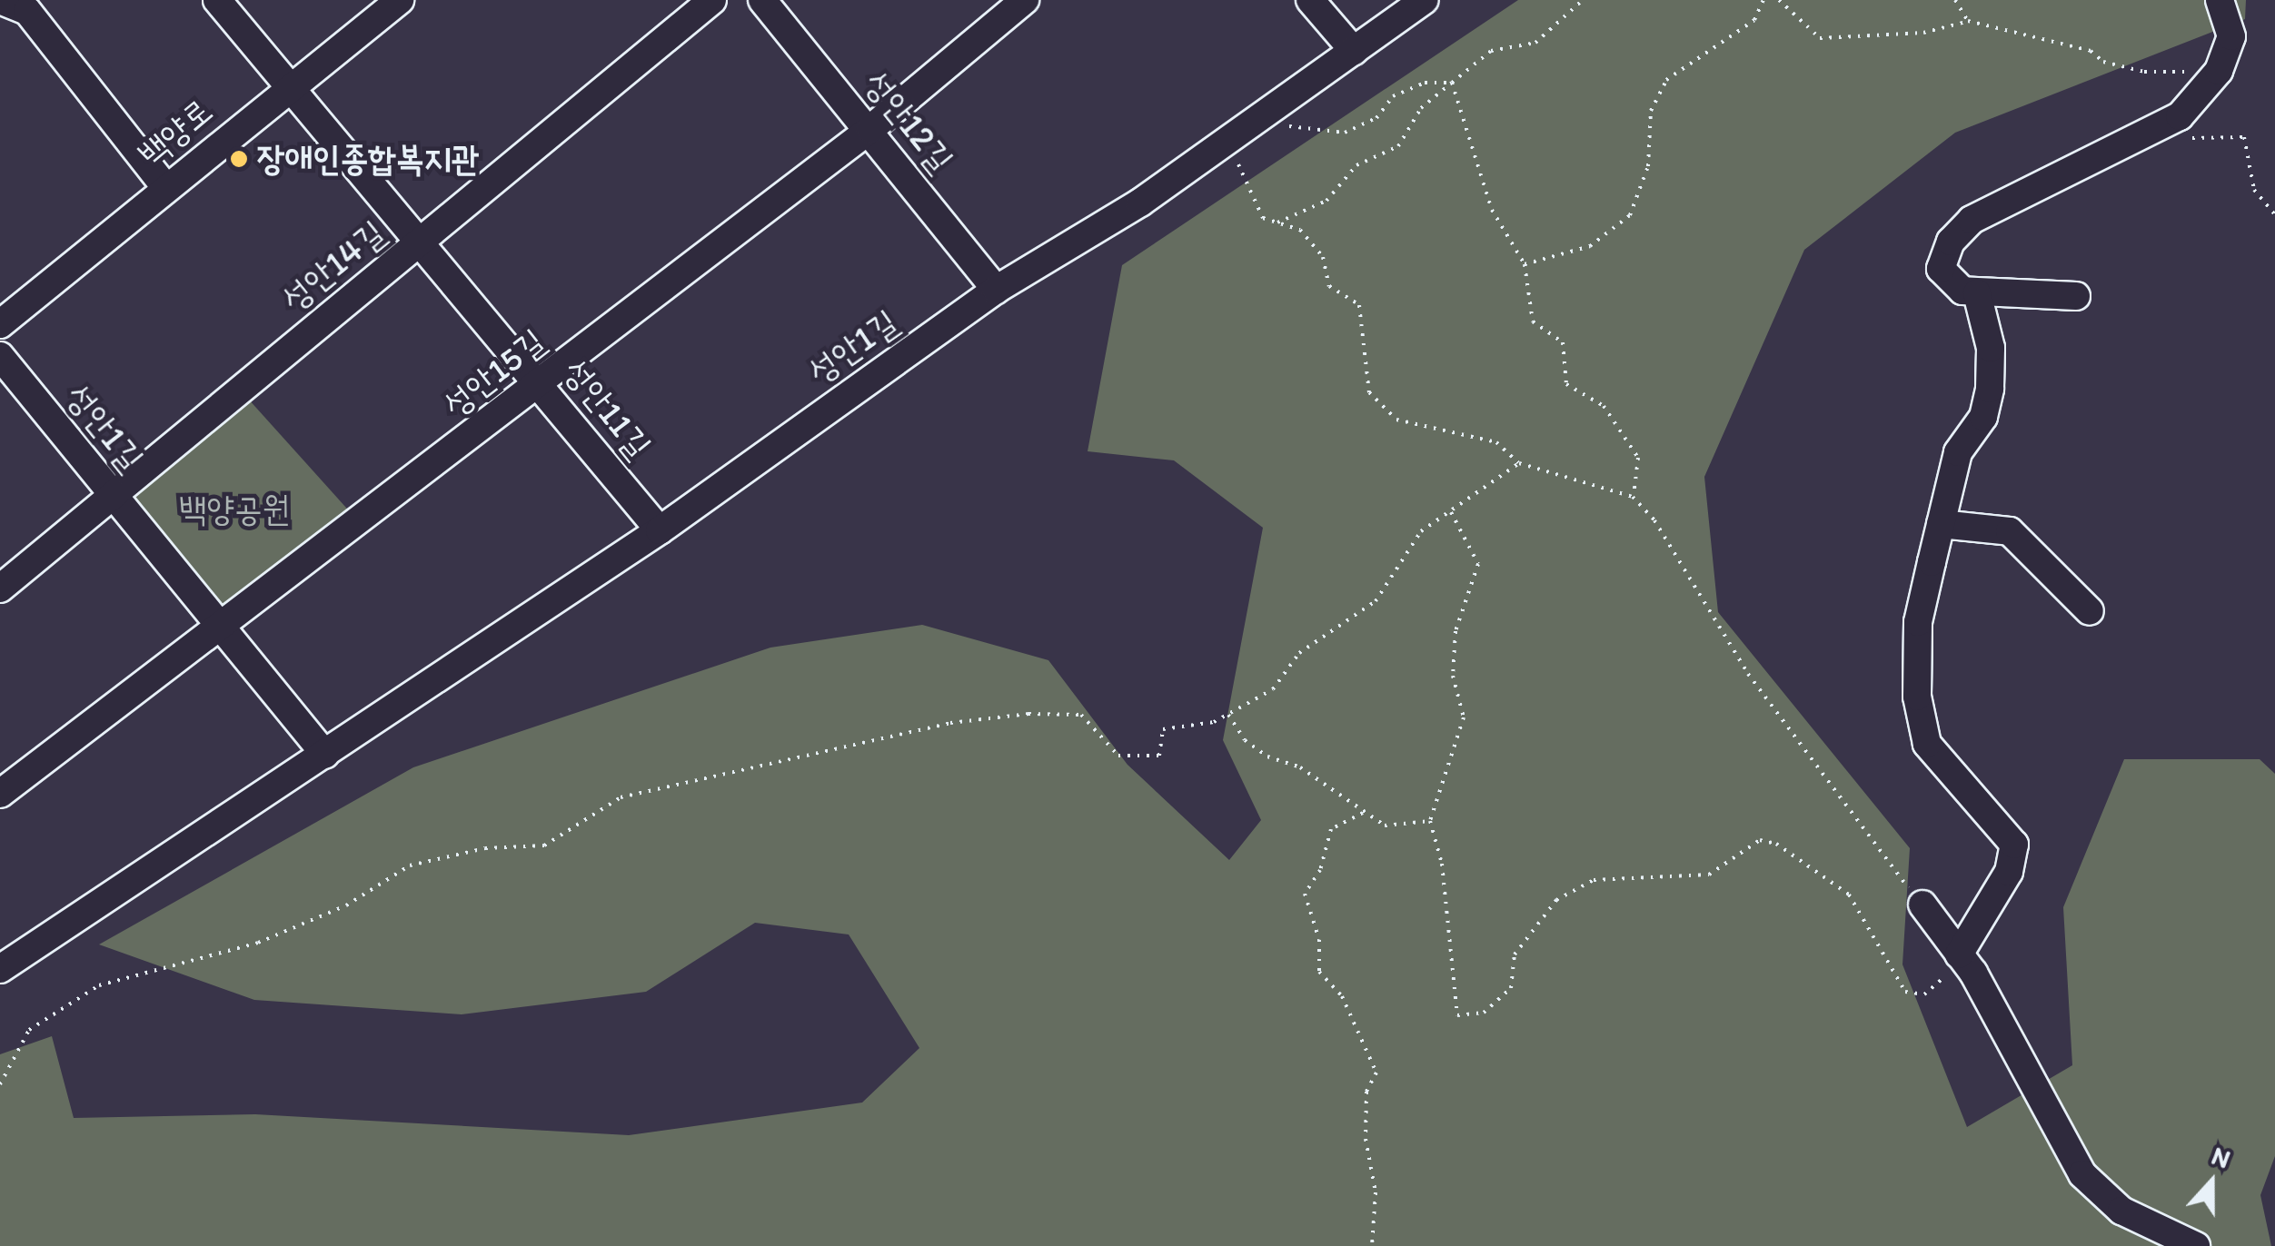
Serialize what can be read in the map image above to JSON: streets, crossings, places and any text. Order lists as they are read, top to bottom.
{
  "streets": {
    "street": [
      "성안12길",
      "백양로",
      "성안14길",
      "성안1길",
      "성안15길",
      "성안11길"
    ]
  },
  "crossings": [
    ["성안12길", "성안1길"],
    ["성안12길", "성안15길"],
    ["백양로", "성안11길"],
    ["성안14길", "성안1길"],
    ["성안14길", "성안11길"],
    ["성안1길", "성안15길"],
    ["성안1길", "성안11길"],
    ["성안15길", "성안11길"]
  ],
  "parks": ["백양공원"],
  "places": ["장애인종합복지관"],
  "north": "top"
}
